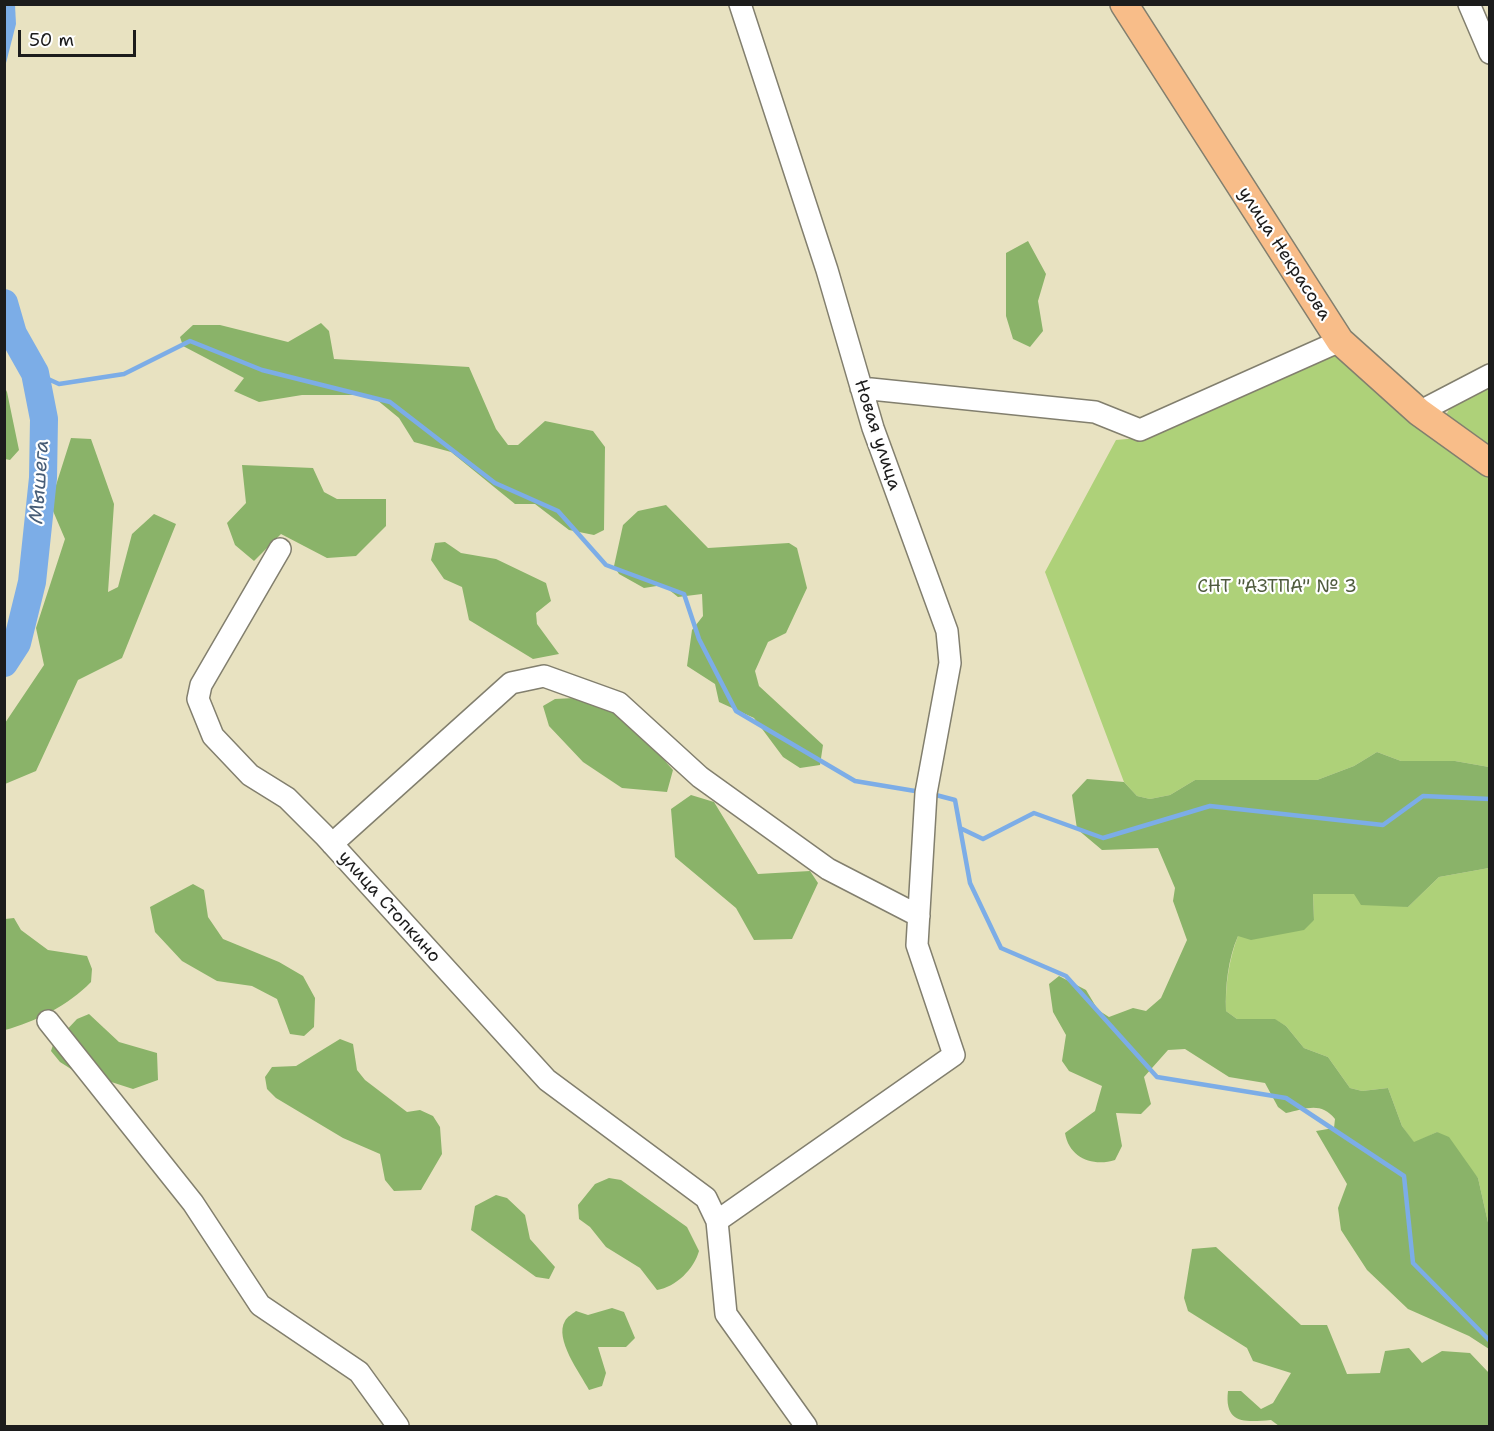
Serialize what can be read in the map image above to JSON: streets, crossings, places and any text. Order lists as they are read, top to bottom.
{
  "streets": {
    "main road": ["улица Некрасова"],
    "street": ["Новая улица", "улица Стопкино"]
  },
  "crossings": [
    ["Новая улица", "улица Стопкино"]
  ],
  "water": ["Мышега"],
  "parks": ["СНТ \"АЗТПА\" № 3"],
  "scale_bar": "50 m"
}
